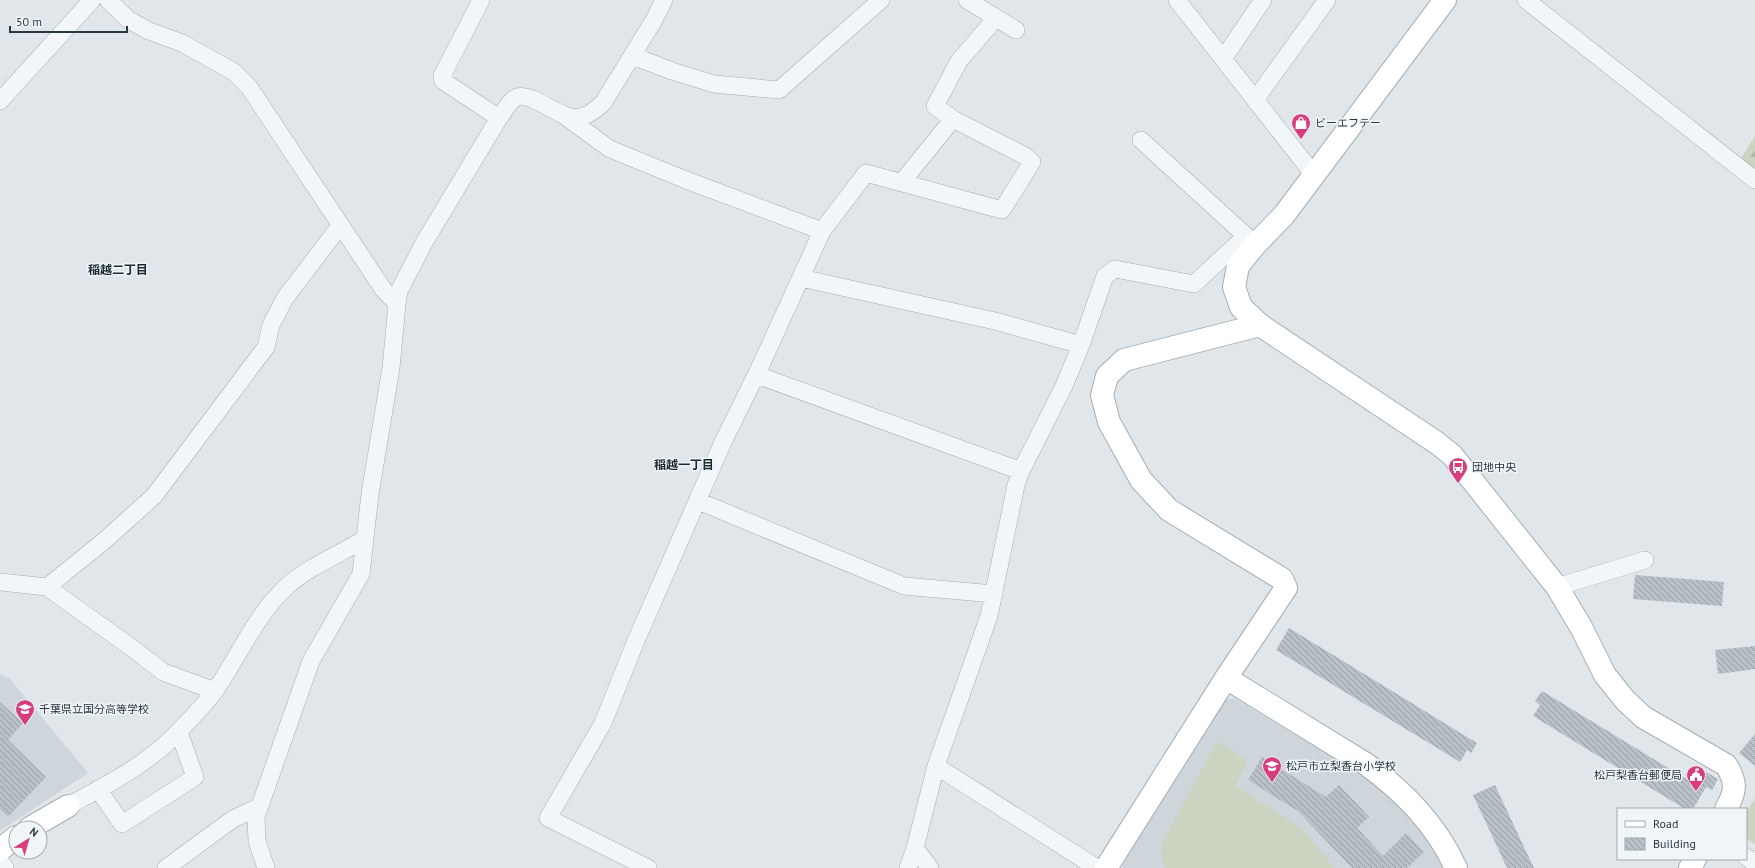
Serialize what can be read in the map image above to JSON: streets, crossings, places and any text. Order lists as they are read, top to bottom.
{
  "districts": ["稲越二丁目", "稲越一丁目"],
  "places": {
    "shop": ["ビーエフテー"],
    "bus stop": ["団地中央"],
    "school or university": ["千葉県立国分高等学校", "松戸市立梨香台小学校"],
    "public building": ["松戸梨香台郵便局"]
  },
  "legend": ["Road", "Building"],
  "scale_bar": "50 m",
  "north": "top right"
}
